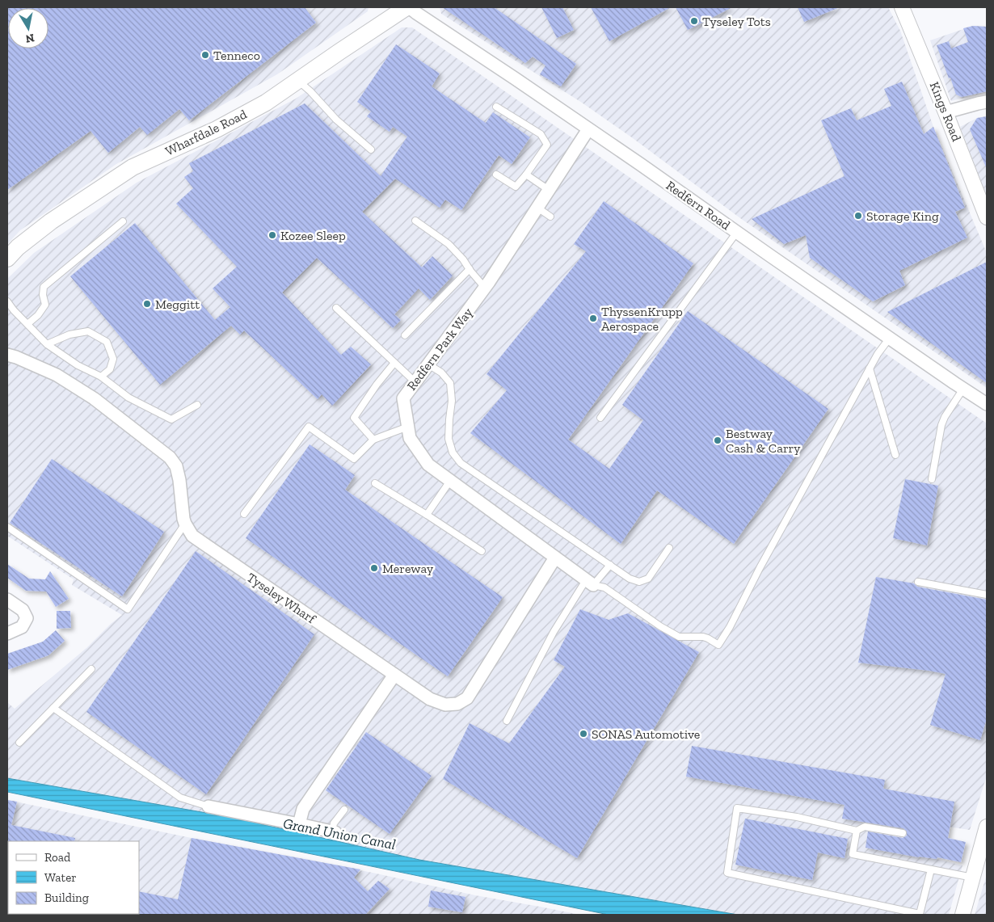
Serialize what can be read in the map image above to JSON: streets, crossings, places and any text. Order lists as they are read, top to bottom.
{
  "streets": {
    "main road": ["Wharfdale Road"],
    "street": [
      "Kings Road",
      "Redfern Road",
      "Redfern Park Way",
      "Tyseley Wharf"
    ]
  },
  "crossings": [
    ["Wharfdale Road", "Redfern Road"],
    ["Redfern Road", "Redfern Park Way"],
    ["Redfern Park Way", "Tyseley Wharf"]
  ],
  "water": ["Grand Union Canal"],
  "places": [
    "Tyseley Tots",
    "Tenneco",
    "Storage King",
    "Kozee Sleep",
    "Meggitt",
    "ThyssenKrupp Aerospace",
    "Bestway Cash & Carry",
    "Mereway",
    "SONAS Automotive"
  ],
  "legend": ["Road", "Water", "Building"],
  "north": "bottom"
}
